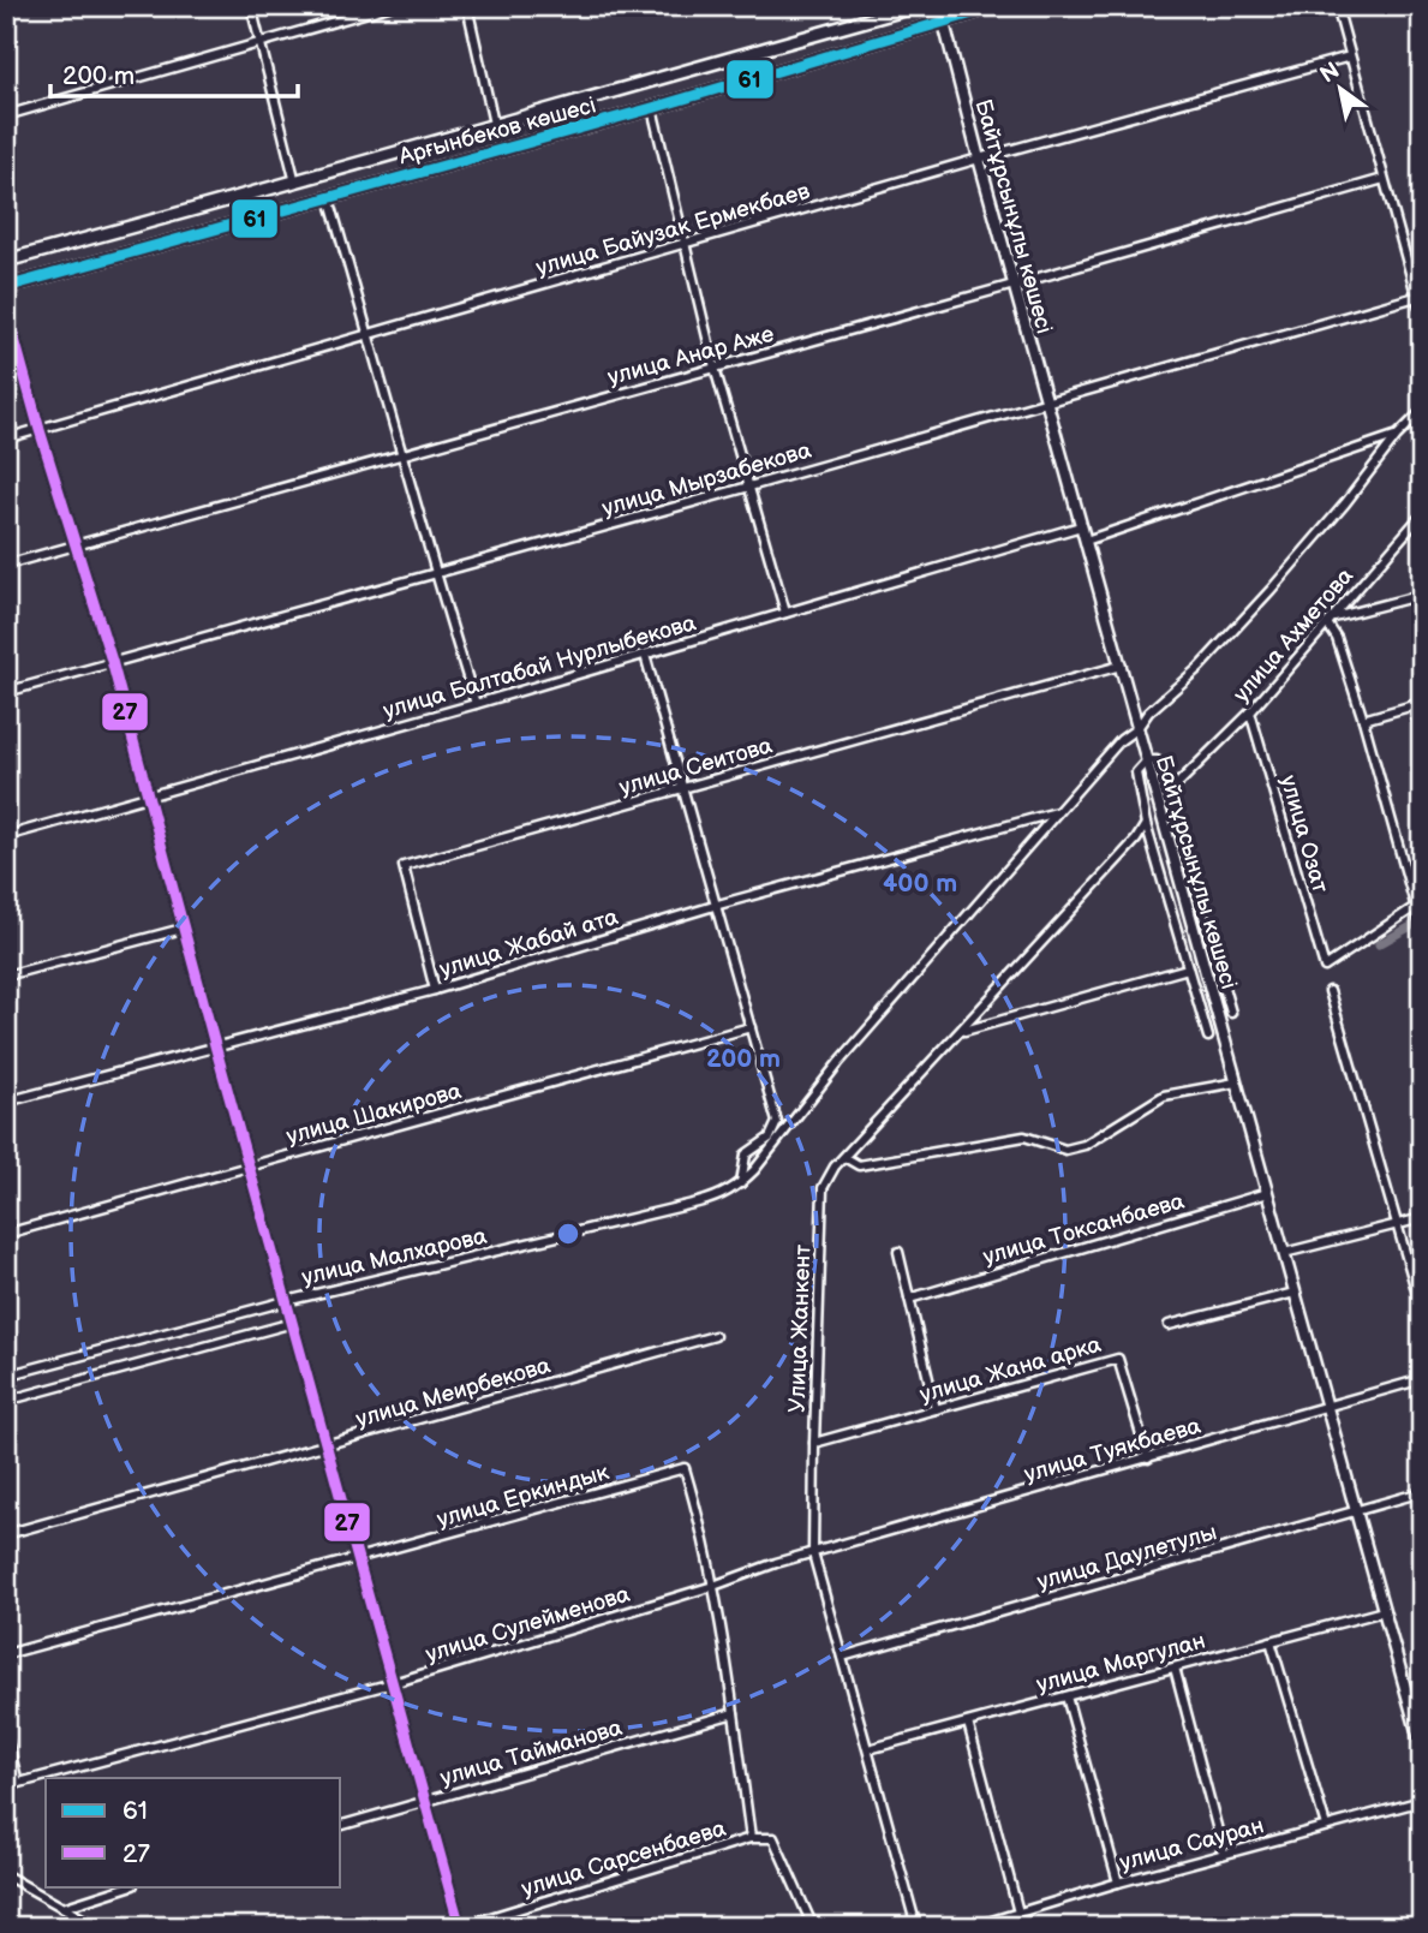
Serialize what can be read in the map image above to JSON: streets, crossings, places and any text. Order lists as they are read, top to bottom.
{
  "streets": {
    "main road": ["Арғынбеков көшесі", "Байтұрсынұлы көшесі"],
    "street": [
      "улица Байузак Ермекбаев",
      "улица Анар Аже",
      "улица Мырзабекова",
      "улица Ахметова",
      "улица Балтабай Нурлыбекова",
      "улица Сеитова",
      "улица Озат",
      "улица Жабай ата",
      "улица Шакирова",
      "улица Токсанбаева",
      "улица Малхарова",
      "Улица Жанкент",
      "улица Жана арка",
      "улица Меирбекова",
      "улица Туякбаева",
      "улица Еркиндык",
      "улица Даулетулы",
      "улица Сулейменова",
      "улица Маргулан",
      "улица Тайманова",
      "улица Сауран",
      "улица Сарсенбаева"
    ]
  },
  "crossings": [
    ["Арғынбеков көшесі", "Байтұрсынұлы көшесі"],
    ["Байтұрсынұлы көшесі", "улица Байузак Ермекбаев"],
    ["Байтұрсынұлы көшесі", "улица Анар Аже"],
    ["Байтұрсынұлы көшесі", "улица Мырзабекова"],
    ["Байтұрсынұлы көшесі", "улица Балтабай Нурлыбекова"],
    ["Байтұрсынұлы көшесі", "улица Сеитова"],
    ["Байтұрсынұлы көшесі", "улица Токсанбаева"],
    ["Байтұрсынұлы көшесі", "улица Туякбаева"],
    ["Байтұрсынұлы көшесі", "улица Даулетулы"],
    ["Байтұрсынұлы көшесі", "улица Маргулан"],
    ["улица Ахметова", "улица Озат"],
    ["улица Сеитова", "улица Жабай ата"],
    ["Улица Жанкент", "улица Жана арка"],
    ["Улица Жанкент", "улица Туякбаева"],
    ["Улица Жанкент", "улица Даулетулы"],
    ["Улица Жанкент", "улица Сулейменова"],
    ["Улица Жанкент", "улица Маргулан"],
    ["улица Жана арка", "улица Туякбаева"],
    ["улица Туякбаева", "улица Сулейменова"],
    ["улица Еркиндык", "улица Сулейменова"],
    ["улица Еркиндык", "улица Тайманова"],
    ["улица Еркиндык", "улица Сарсенбаева"]
  ],
  "lines": ["transit line 61", "transit line 27"],
  "legend": ["61", "27"],
  "scale_bar": "200 m",
  "north": "top left",
  "rings": ["400 m", "200 m"]
}
